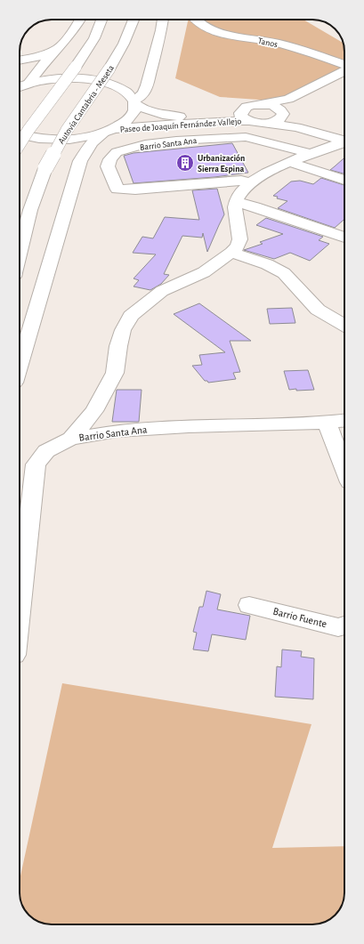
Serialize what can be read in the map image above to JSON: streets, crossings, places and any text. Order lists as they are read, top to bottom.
{
  "streets": {
    "main road": [
      "Tanos",
      "Autovía Cantabria - Meseta",
      "Paseo de Joaquín Fernández Vallejo",
      "Barrio Santa Ana",
      "Barrio Fuente"
    ]
  },
  "places": {
    "building": ["Urbanización Sierra Espina"]
  }
}
